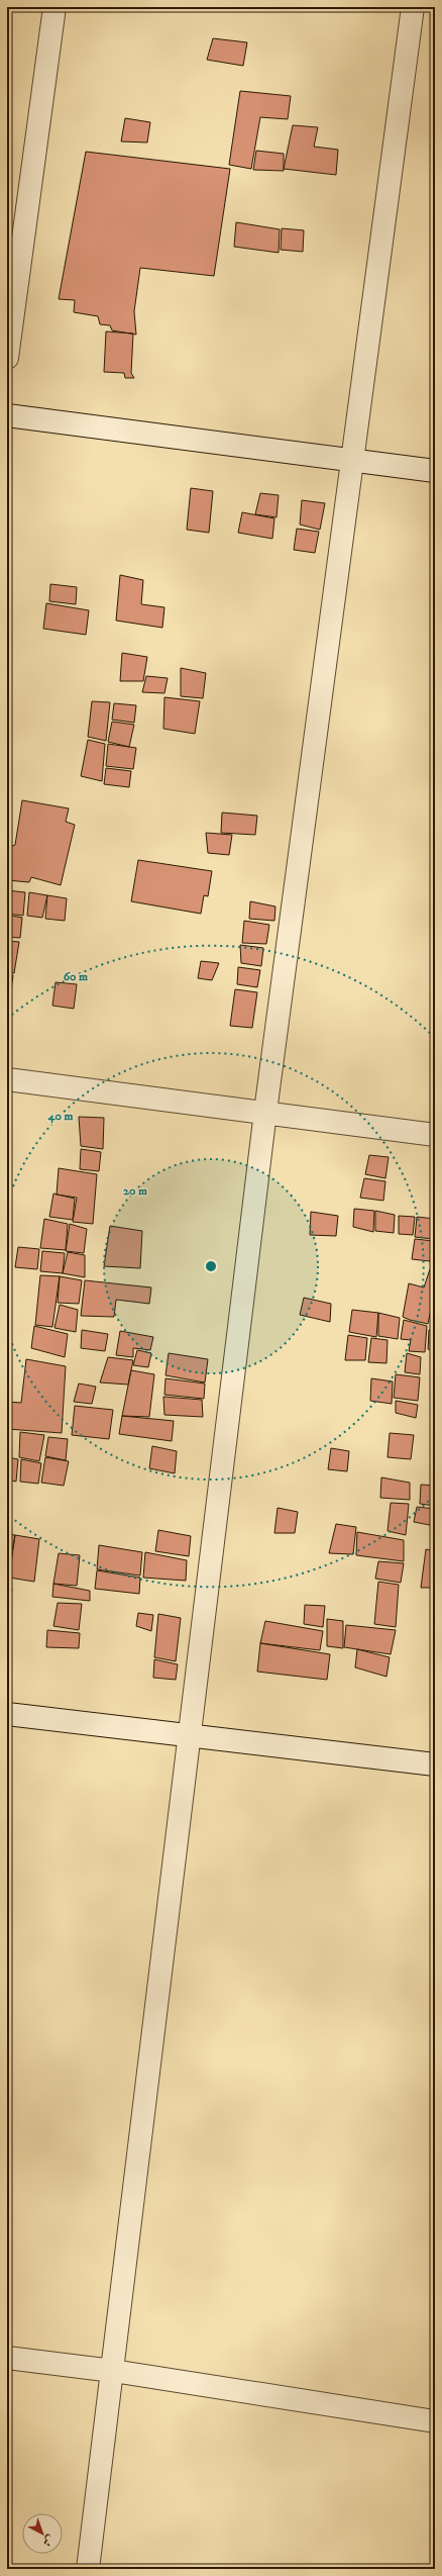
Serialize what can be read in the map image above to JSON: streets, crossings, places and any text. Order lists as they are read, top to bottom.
{
  "north": "bottom right",
  "rings": ["60 m", "40 m", "20 m"]
}
